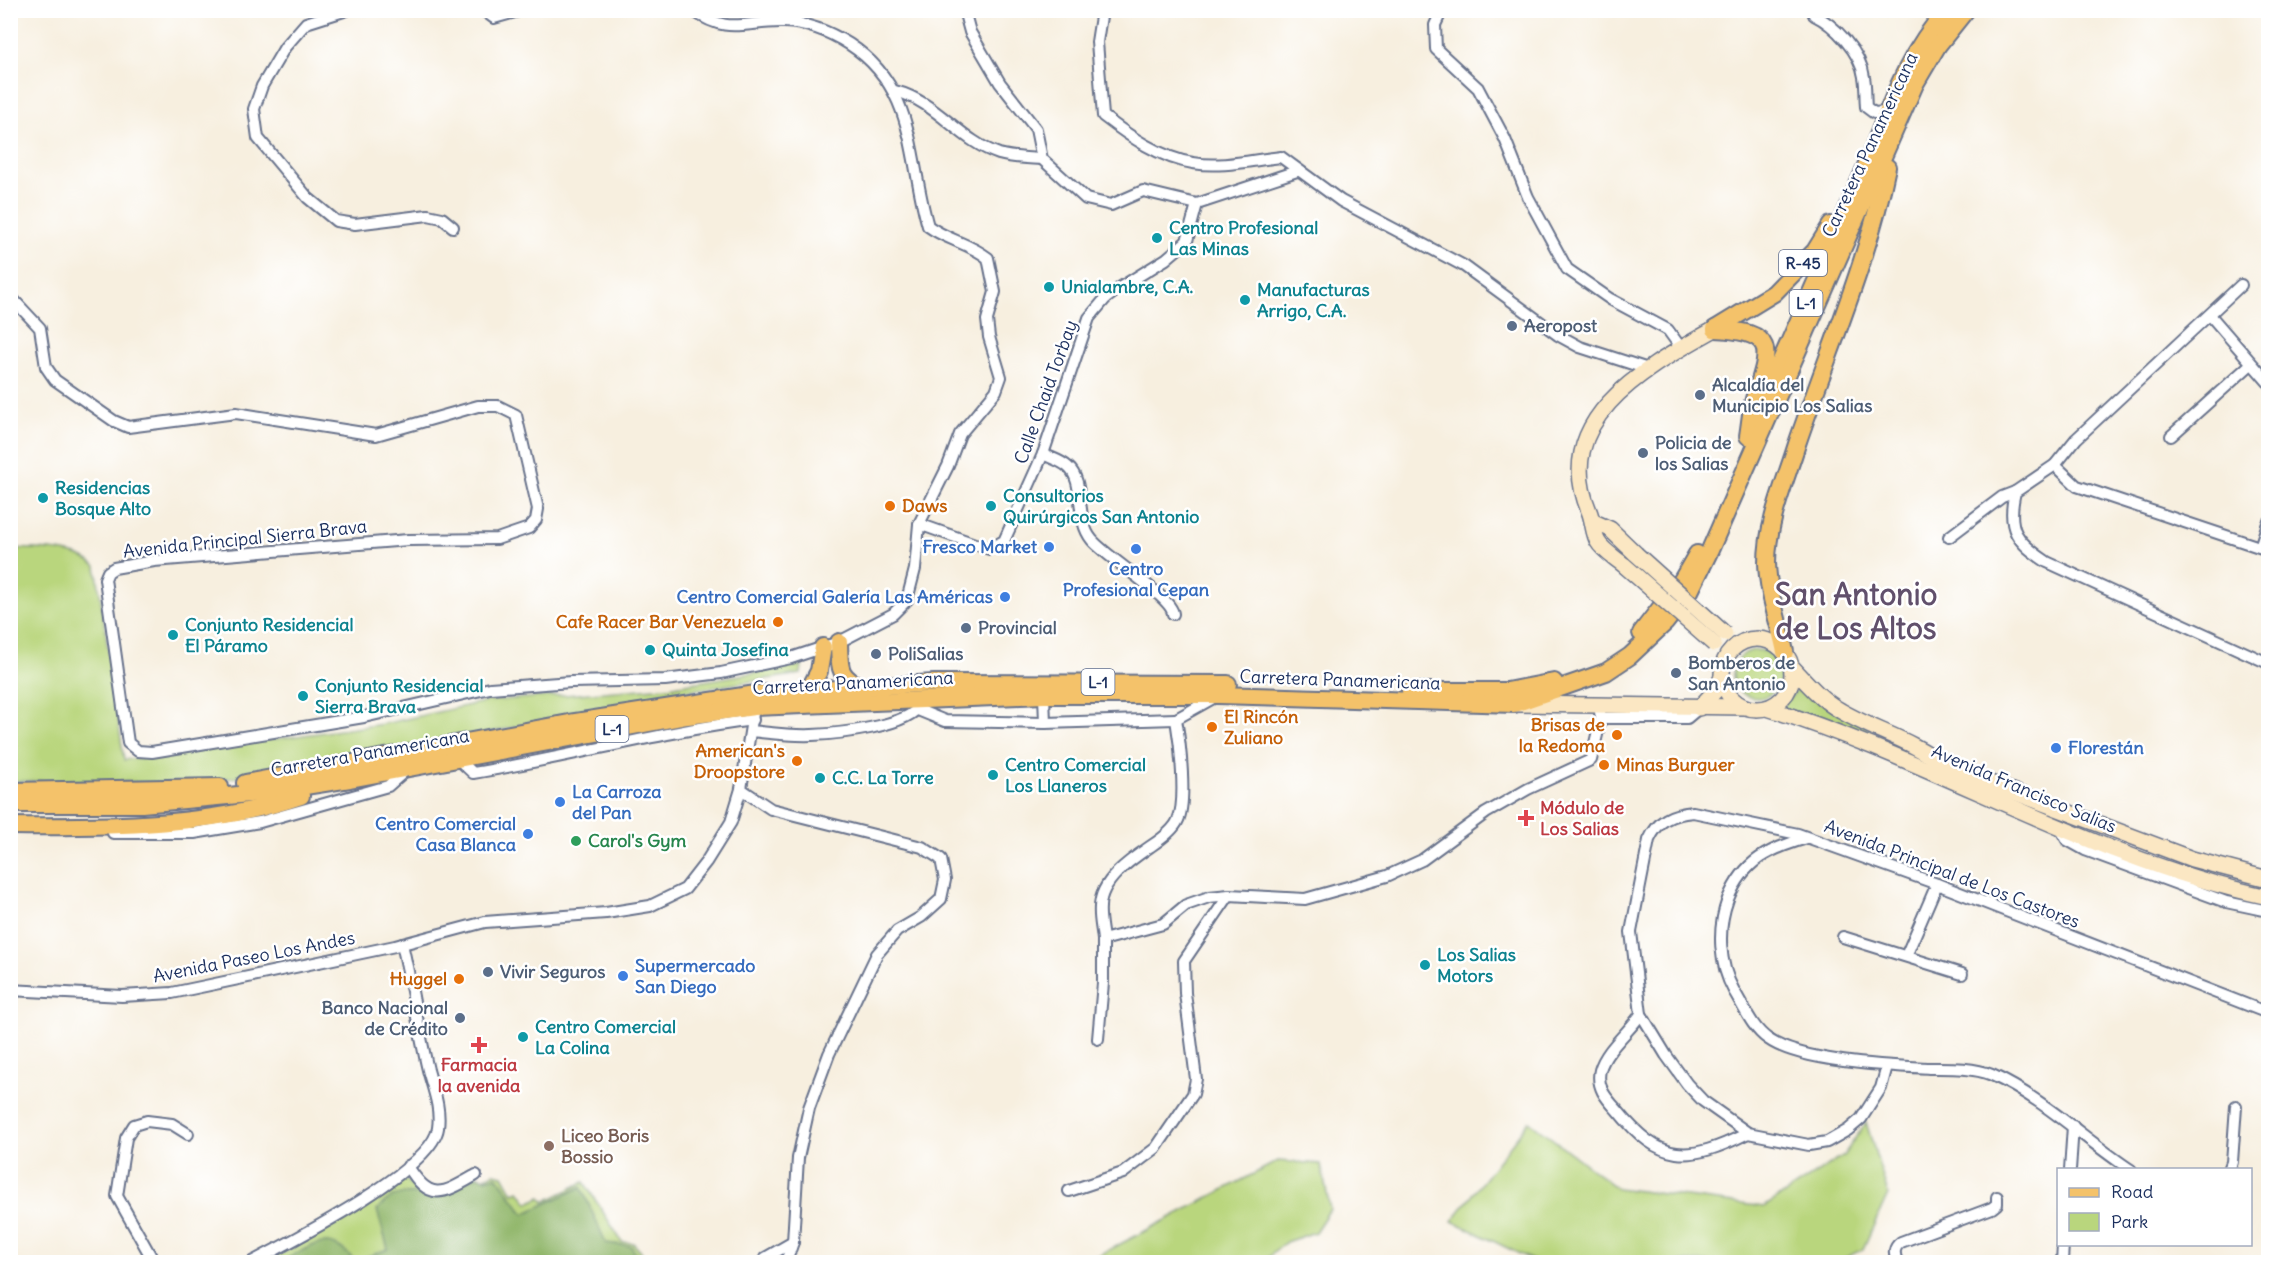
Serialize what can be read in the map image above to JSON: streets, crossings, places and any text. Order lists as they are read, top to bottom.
{
  "streets": {
    "main road": ["Carretera Panamericana", "R-45", "L-1"],
    "street": [
      "Calle Chaid Torbay",
      "Avenida Principal Sierra Brava",
      "Avenida Francisco Salias",
      "Avenida Principal de Los Castores",
      "Avenida Paseo Los Andes"
    ]
  },
  "crossings": [
    ["Carretera Panamericana", "R-45"],
    ["Carretera Panamericana", "L-1"],
    ["Carretera Panamericana", "Avenida Paseo Los Andes"],
    ["R-45", "L-1"],
    ["R-45", "Avenida Francisco Salias"]
  ],
  "districts": ["San Antonio de Los Altos"],
  "places": {
    "other": [
      "Centro Profesional Las Minas",
      "Unialambre, C.A.",
      "Manufacturas Arrigo, C.A.",
      "Aeropost",
      "Alcaldía del Municipio Los Salias",
      "Policia de los Salias",
      "Residencias Bosque Alto",
      "Daws",
      "Consultorios Quirúrgicos San Antonio",
      "Fresco Market",
      "Centro Profesional Cepan",
      "Centro Comercial Galería Las Américas",
      "Cafe Racer Bar Venezuela",
      "Provincial",
      "Conjunto Residencial El Páramo",
      "Quinta Josefina",
      "PoliSalias",
      "Bomberos de San Antonio",
      "Conjunto Residencial Sierra Brava",
      "El Rincón Zuliano",
      "Brisas de la Redoma",
      "Florestán",
      "American's Droopstore",
      "Minas Burguer",
      "Centro Comercial Los Llaneros",
      "C.C. La Torre",
      "La Carroza del Pan",
      "Centro Comercial Casa Blanca",
      "Carol's Gym",
      "Los Salias Motors",
      "Vivir Seguros",
      "Supermercado San Diego",
      "Huggel",
      "Banco Nacional de Crédito",
      "Centro Comercial La Colina",
      "Liceo Boris Bossio"
    ],
    "health": ["Módulo de Los Salias", "Farmacia la avenida"]
  },
  "legend": ["Road", "Park"]
}
